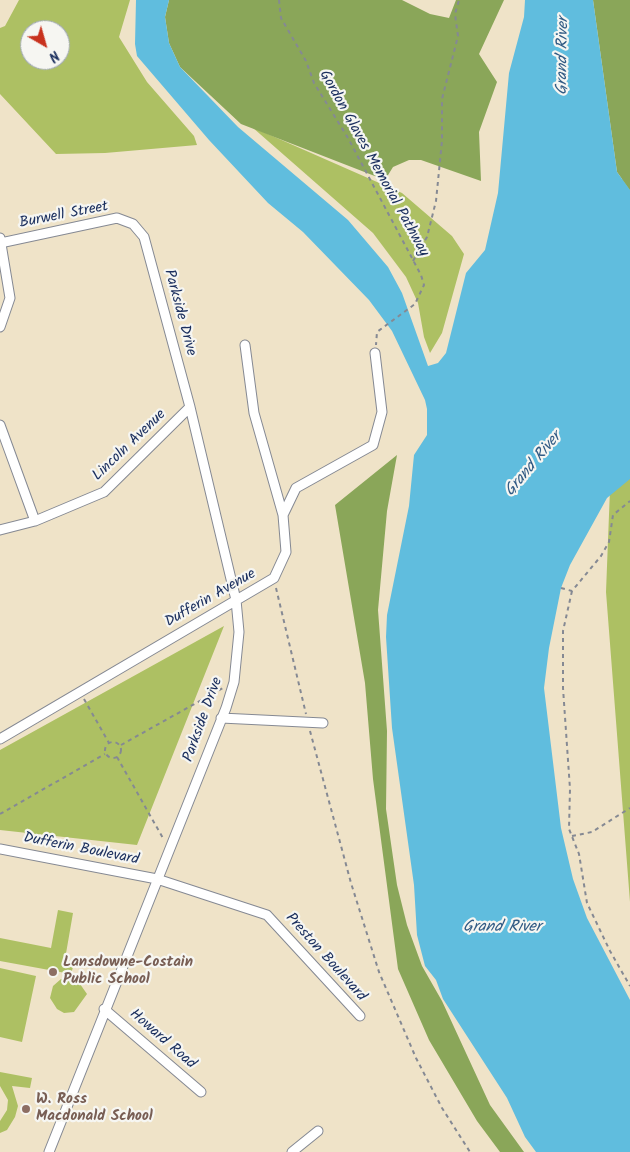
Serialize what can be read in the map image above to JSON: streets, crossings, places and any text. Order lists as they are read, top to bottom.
{
  "streets": {
    "street": [
      "Burwell Street",
      "Parkside Drive",
      "Lincoln Avenue",
      "Dufferin Avenue",
      "Dufferin Boulevard",
      "Preston Boulevard",
      "Howard Road"
    ],
    "path": ["Gordon Glaves Memorial Pathway"]
  },
  "crossings": [
    ["Gordon Glaves Memorial Pathway", "Dufferin Avenue"],
    ["Burwell Street", "Parkside Drive"],
    ["Parkside Drive", "Lincoln Avenue"],
    ["Parkside Drive", "Dufferin Avenue"],
    ["Parkside Drive", "Dufferin Boulevard"],
    ["Parkside Drive", "Preston Boulevard"],
    ["Parkside Drive", "Howard Road"],
    ["Dufferin Boulevard", "Preston Boulevard"]
  ],
  "water": ["Grand River"],
  "places": ["Lansdowne-Costain Public School", "W. Ross Macdonald School"],
  "north": "bottom right"
}
